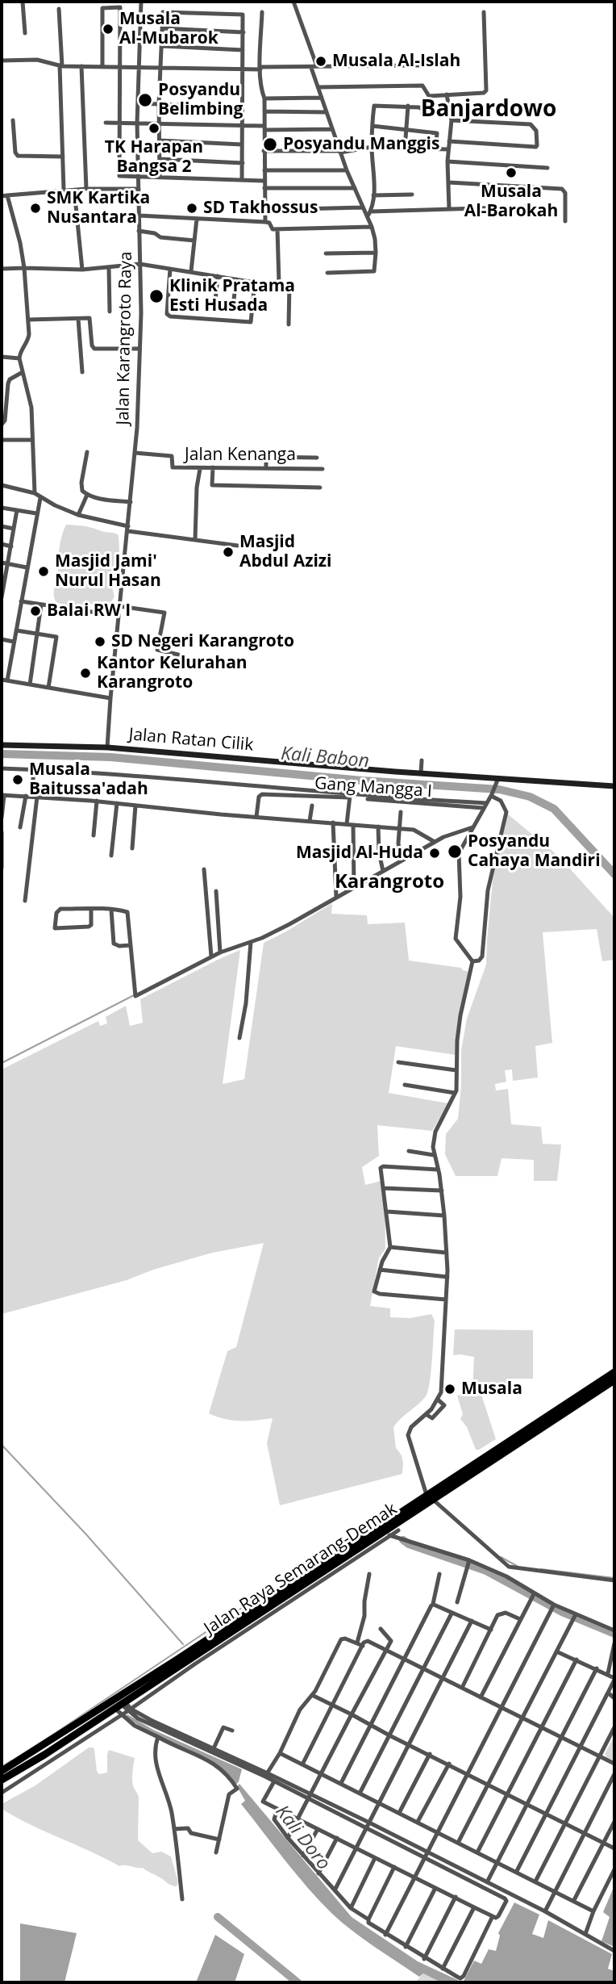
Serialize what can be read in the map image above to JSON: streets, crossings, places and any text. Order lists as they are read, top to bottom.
{
  "streets": {
    "highway": ["Jalan Raya Semarang-Demak"],
    "street": [
      "Jalan Karangroto Raya",
      "Jalan Kenanga",
      "Jalan Ratan Cilik",
      "Gang Mangga I"
    ]
  },
  "crossings": [
    ["Jalan Karangroto Raya", "Jalan Kenanga"],
    ["Jalan Karangroto Raya", "Jalan Ratan Cilik"]
  ],
  "districts": ["Banjardowo", "Karangroto"],
  "water": ["Kali Babon", "Kali Doro"],
  "places": [
    "Musala Al-Mubarok",
    "Musala Al-Islah",
    "Posyandu Belimbing",
    "TK Harapan Bangsa 2",
    "Posyandu Manggis",
    "Musala Al-Barokah",
    "SMK Kartika Nusantara",
    "SD Takhossus",
    "Klinik Pratama Esti Husada",
    "Masjid Abdul Azizi",
    "Masjid Jami' Nurul Hasan",
    "Balai RW I",
    "SD Negeri Karangroto",
    "Kantor Kelurahan Karangroto",
    "Musala Baitussa'adah",
    "Posyandu Cahaya Mandiri",
    "Masjid Al-Huda",
    "Musala"
  ]
}
